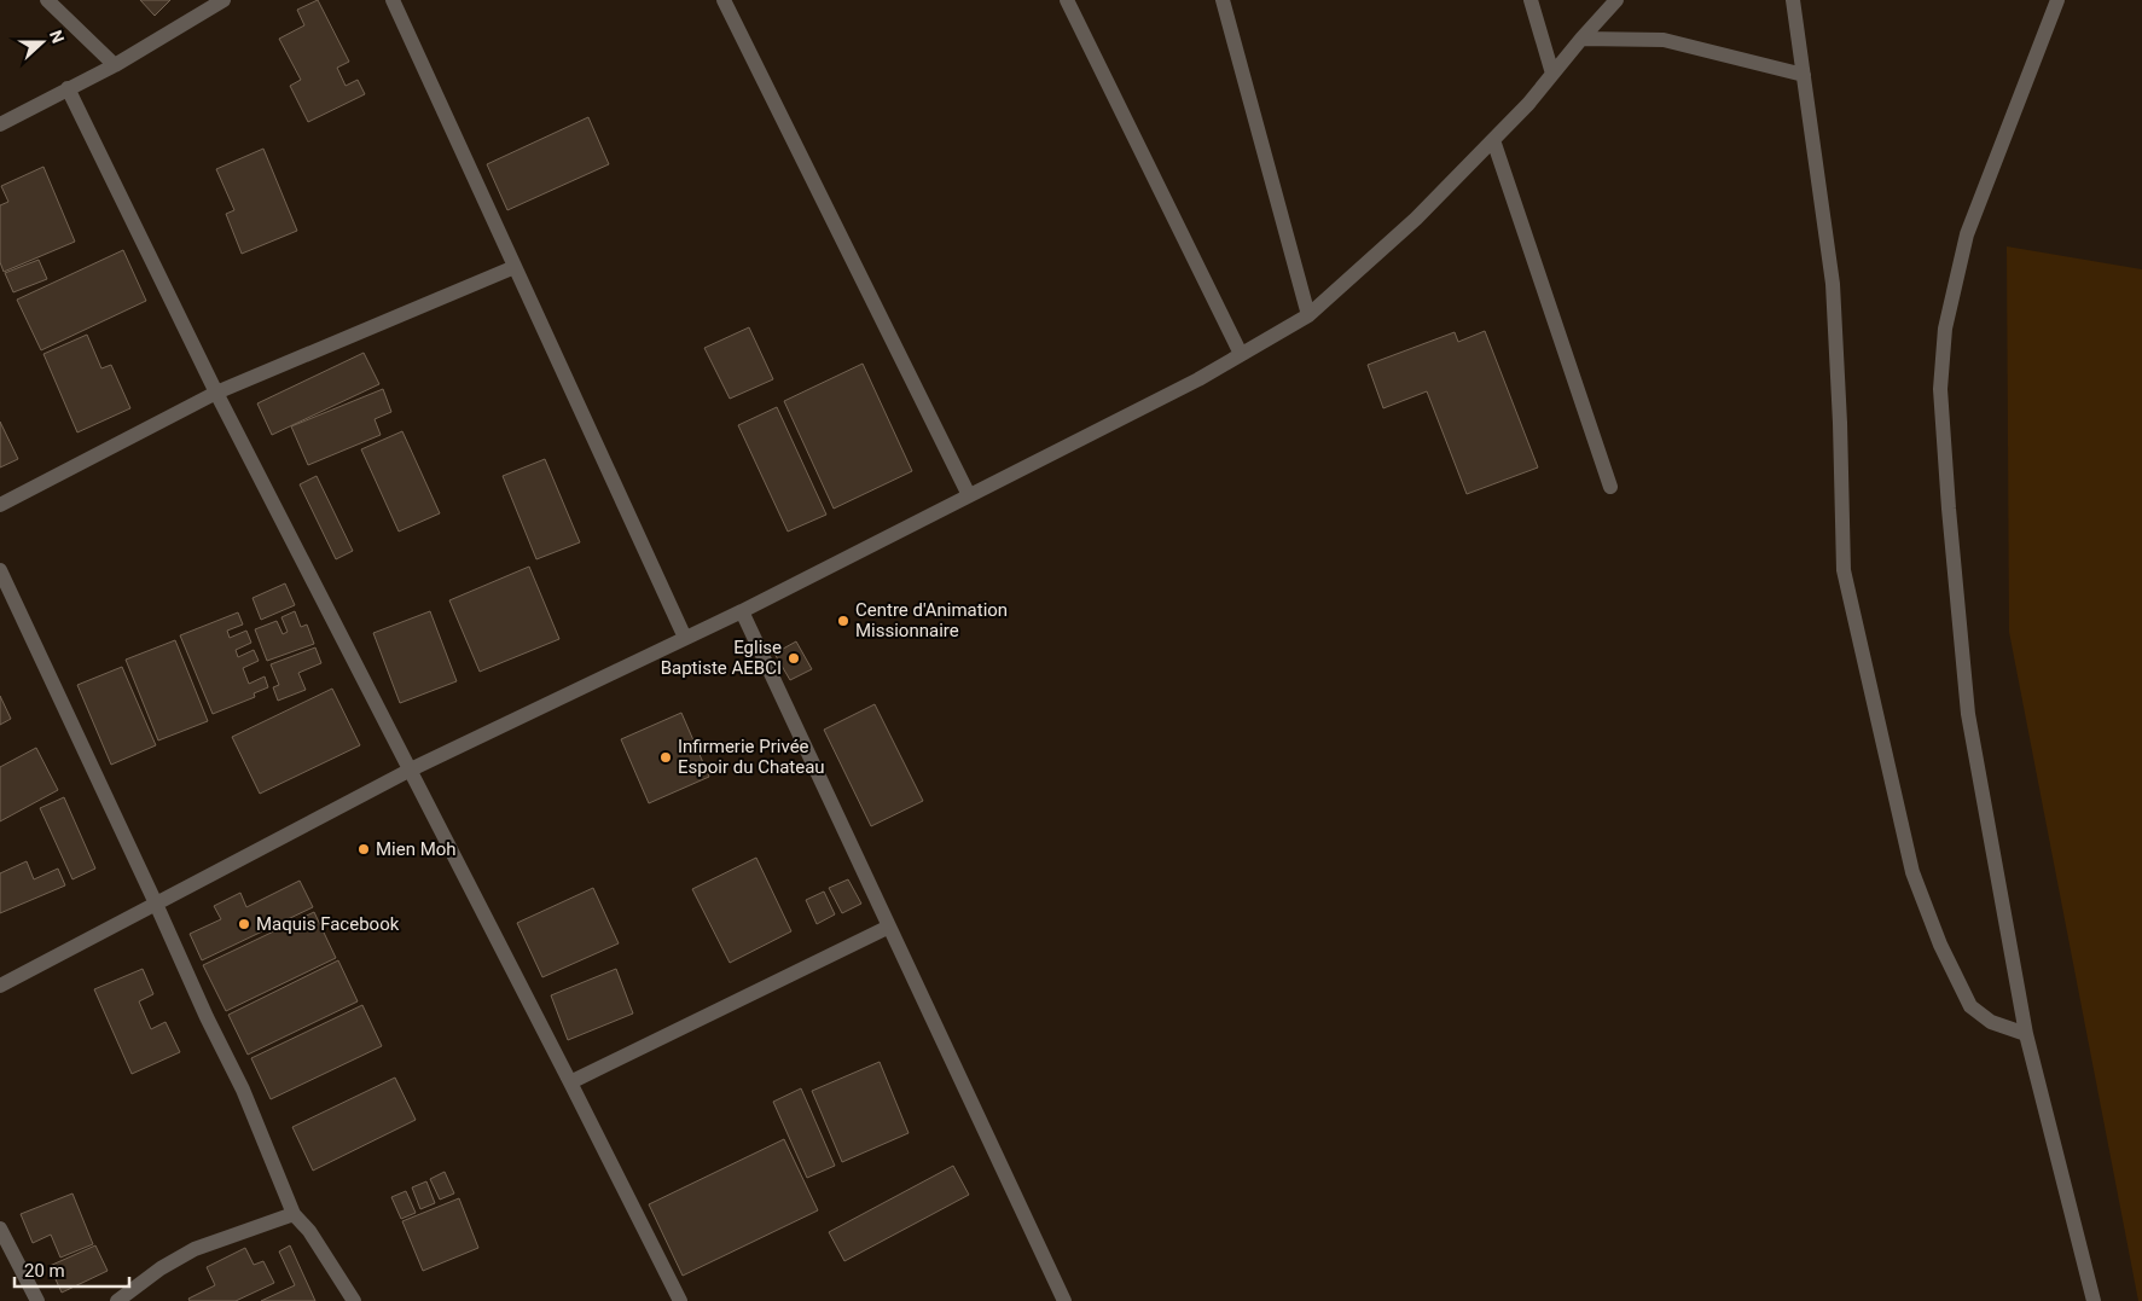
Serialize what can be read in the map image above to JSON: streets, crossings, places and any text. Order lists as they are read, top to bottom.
{
  "places": [
    "Centre d'Animation Missionnaire",
    "Eglise Baptiste AEBCI",
    "Infirmerie Privée Espoir du Chateau",
    "Mien Moh",
    "Maquis Facebook"
  ],
  "scale_bar": "20 m",
  "north": "right"
}
